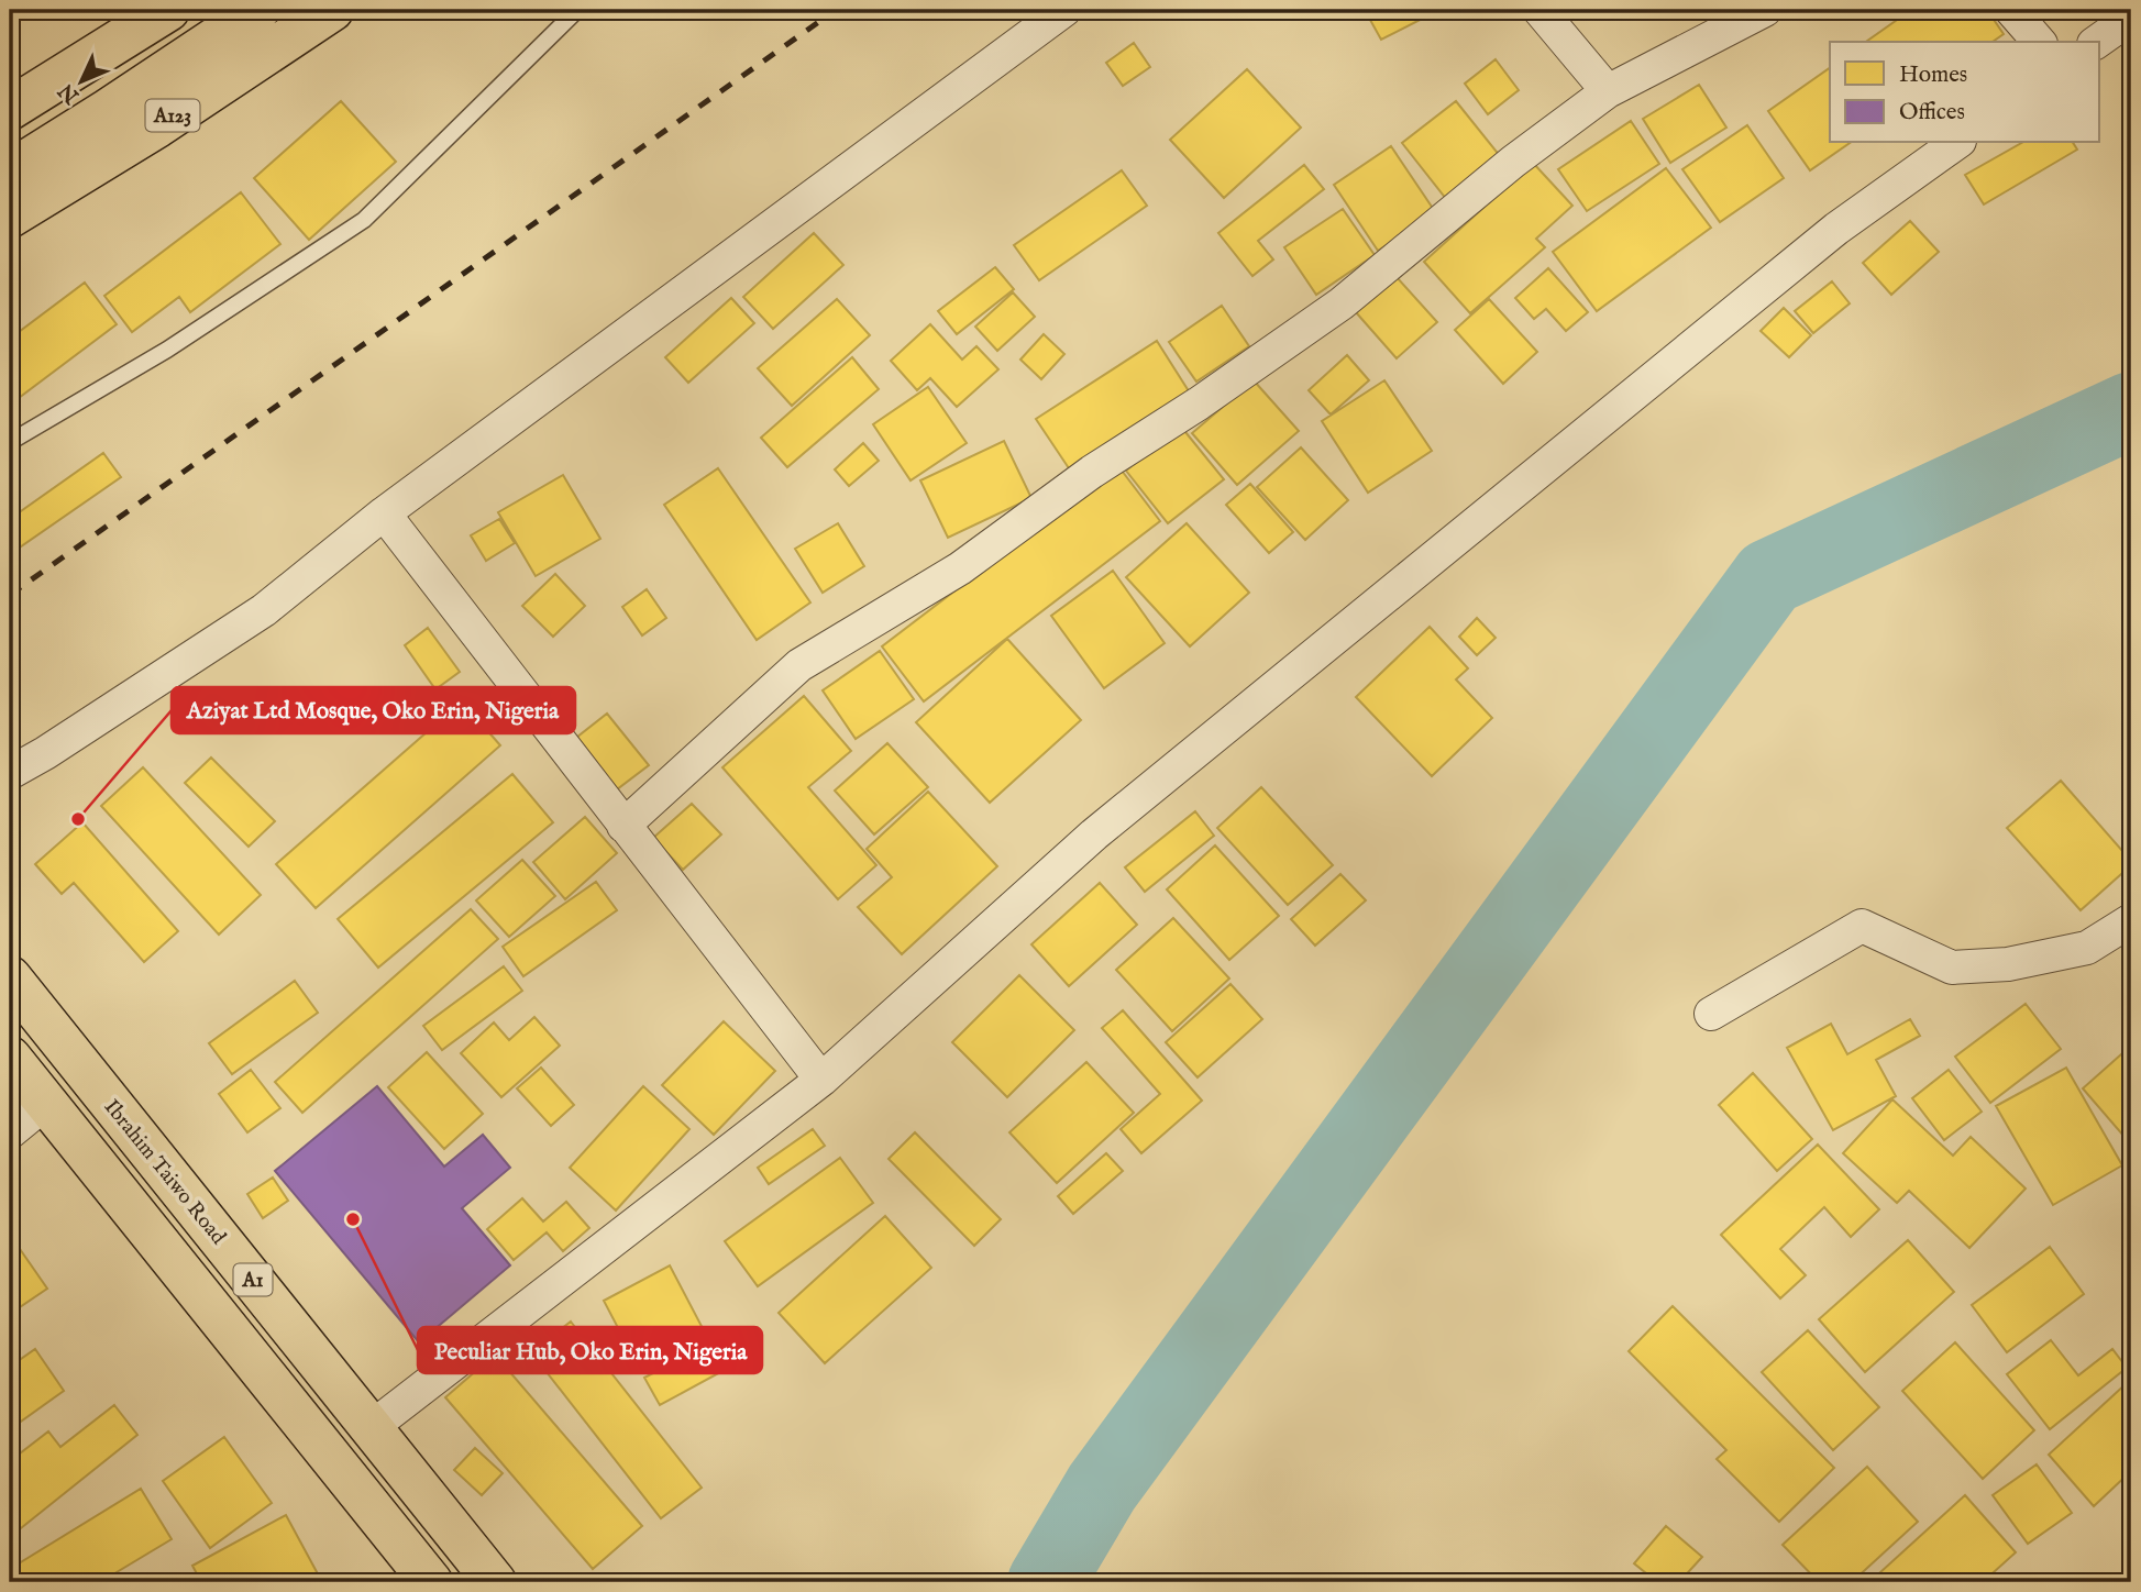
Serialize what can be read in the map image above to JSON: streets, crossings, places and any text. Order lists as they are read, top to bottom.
{
  "streets": {
    "highway": ["A123", "Ibrahim Taiwo Road", "A1"]
  },
  "places": ["Aziyat Ltd Mosque, Oko Erin, Nigeria", "Peculiar Hub, Oko Erin, Nigeria"],
  "legend": ["Homes", "Offices"],
  "north": "bottom left"
}
